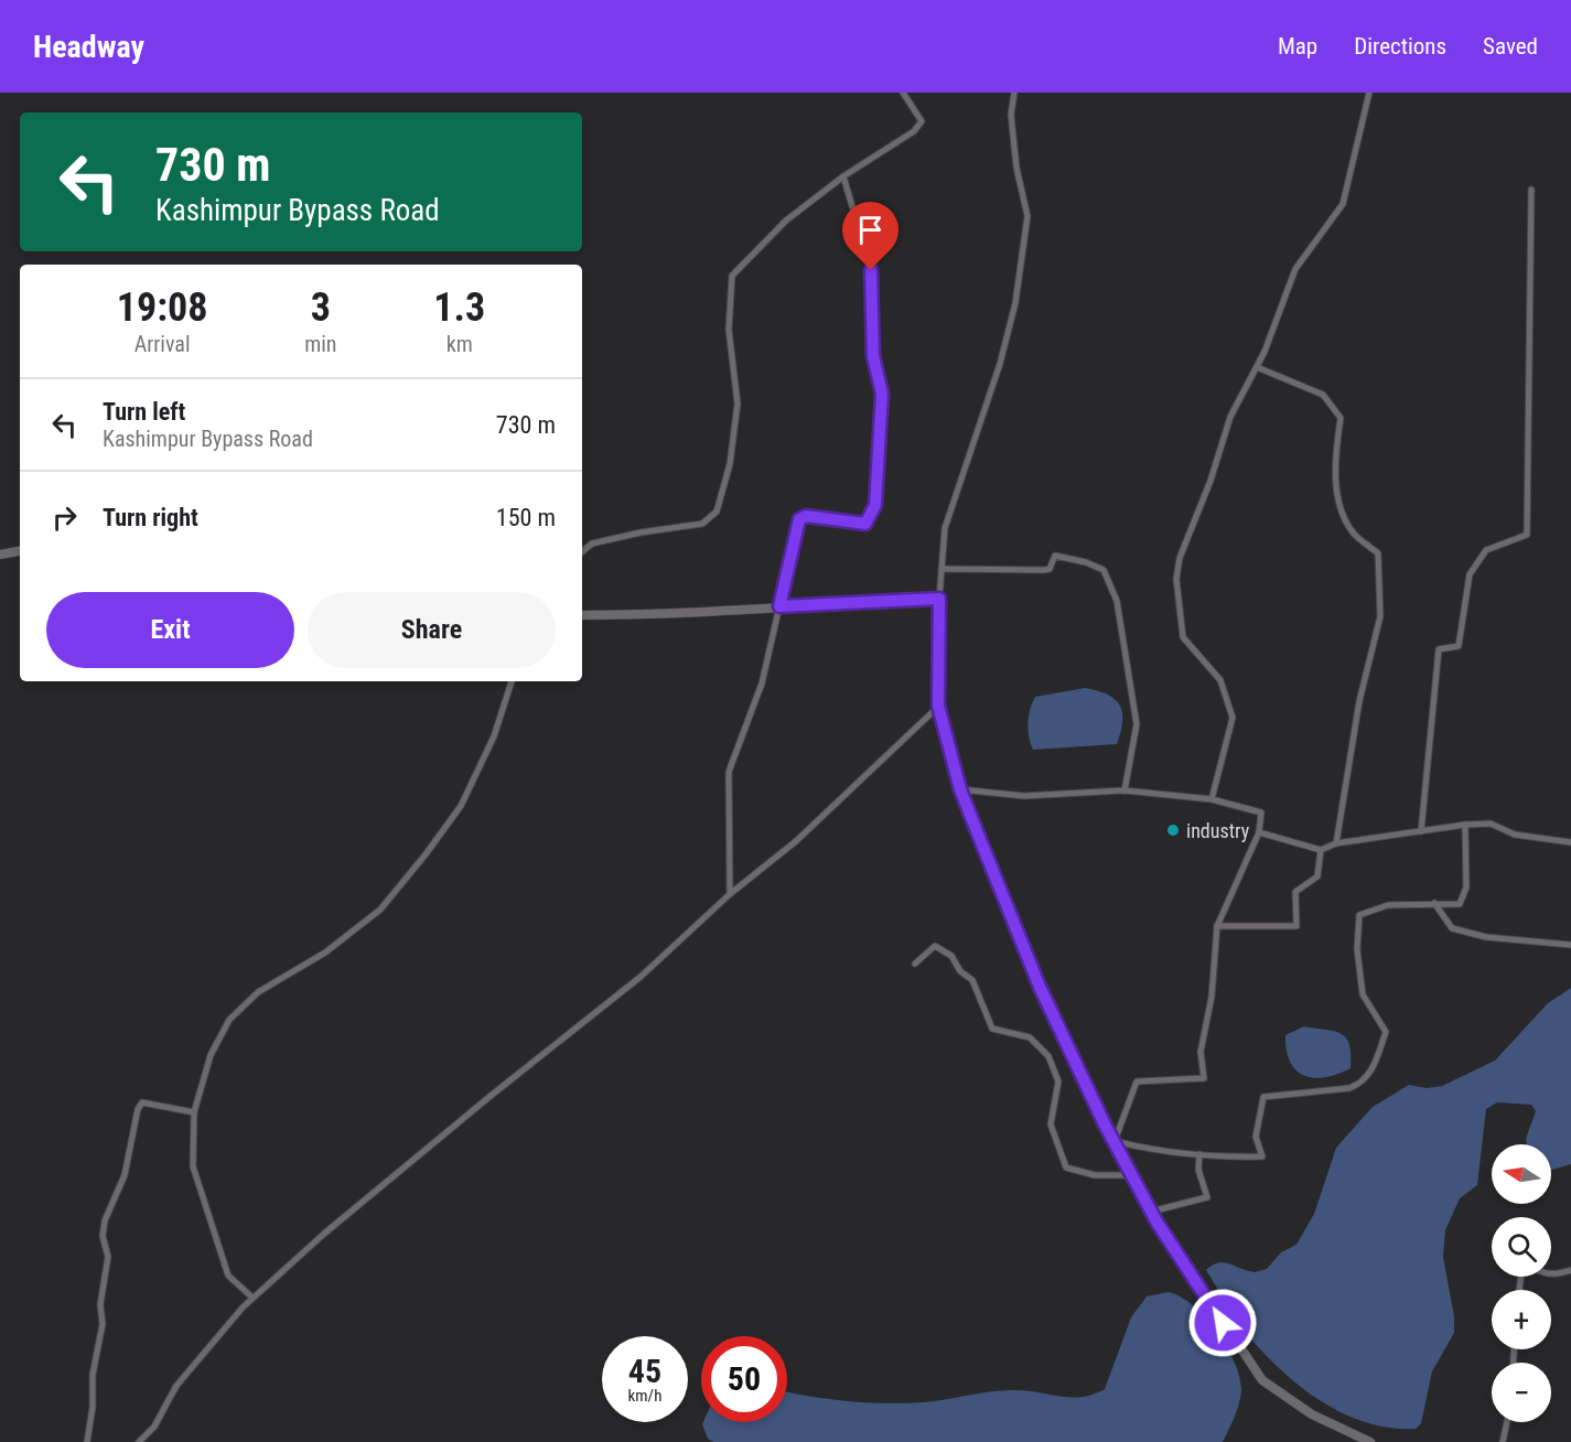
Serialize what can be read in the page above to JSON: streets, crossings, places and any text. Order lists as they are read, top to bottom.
{
  "places": ["industry"],
  "north": "left",
  "page": {
    "header": "Headway",
    "nav": ["Map", "Directions", "Saved"],
    "turn": ["730 m", "Kashimpur Bypass Road"],
    "eta": [
      "19:08",
      "Arrival",
      "3",
      "min",
      "1.3",
      "km"
    ],
    "list": [
      {
        "name": "Turn left",
        "note": "Kashimpur Bypass Road",
        "value": "730 m"
      },
      {
        "name": "Turn right",
        "value": "150 m"
      }
    ],
    "buttons": ["Exit", "Share"],
    "map_buttons": ["+", "−"],
    "speed": "45 km/h",
    "limit": "50"
  }
}
